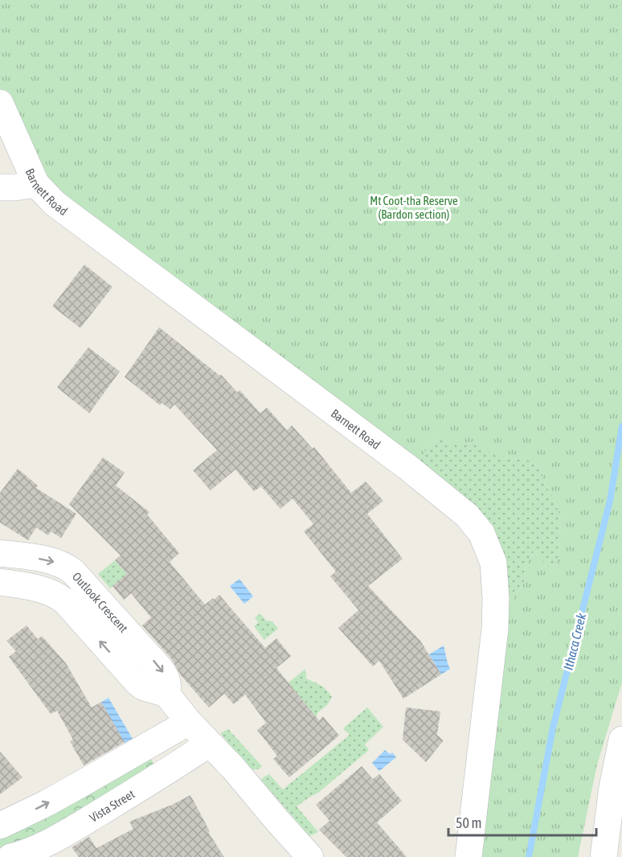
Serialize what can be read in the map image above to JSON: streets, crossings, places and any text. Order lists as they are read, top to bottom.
{
  "streets": {
    "street": ["Barnett Road", "Outlook Crescent", "Vista Street"]
  },
  "crossings": [
    ["Outlook Crescent", "Vista Street"]
  ],
  "water": ["Ithaca Creek"],
  "parks": ["Mt Coot-tha Reserve (Bardon section)"],
  "scale_bar": "50 m"
}
